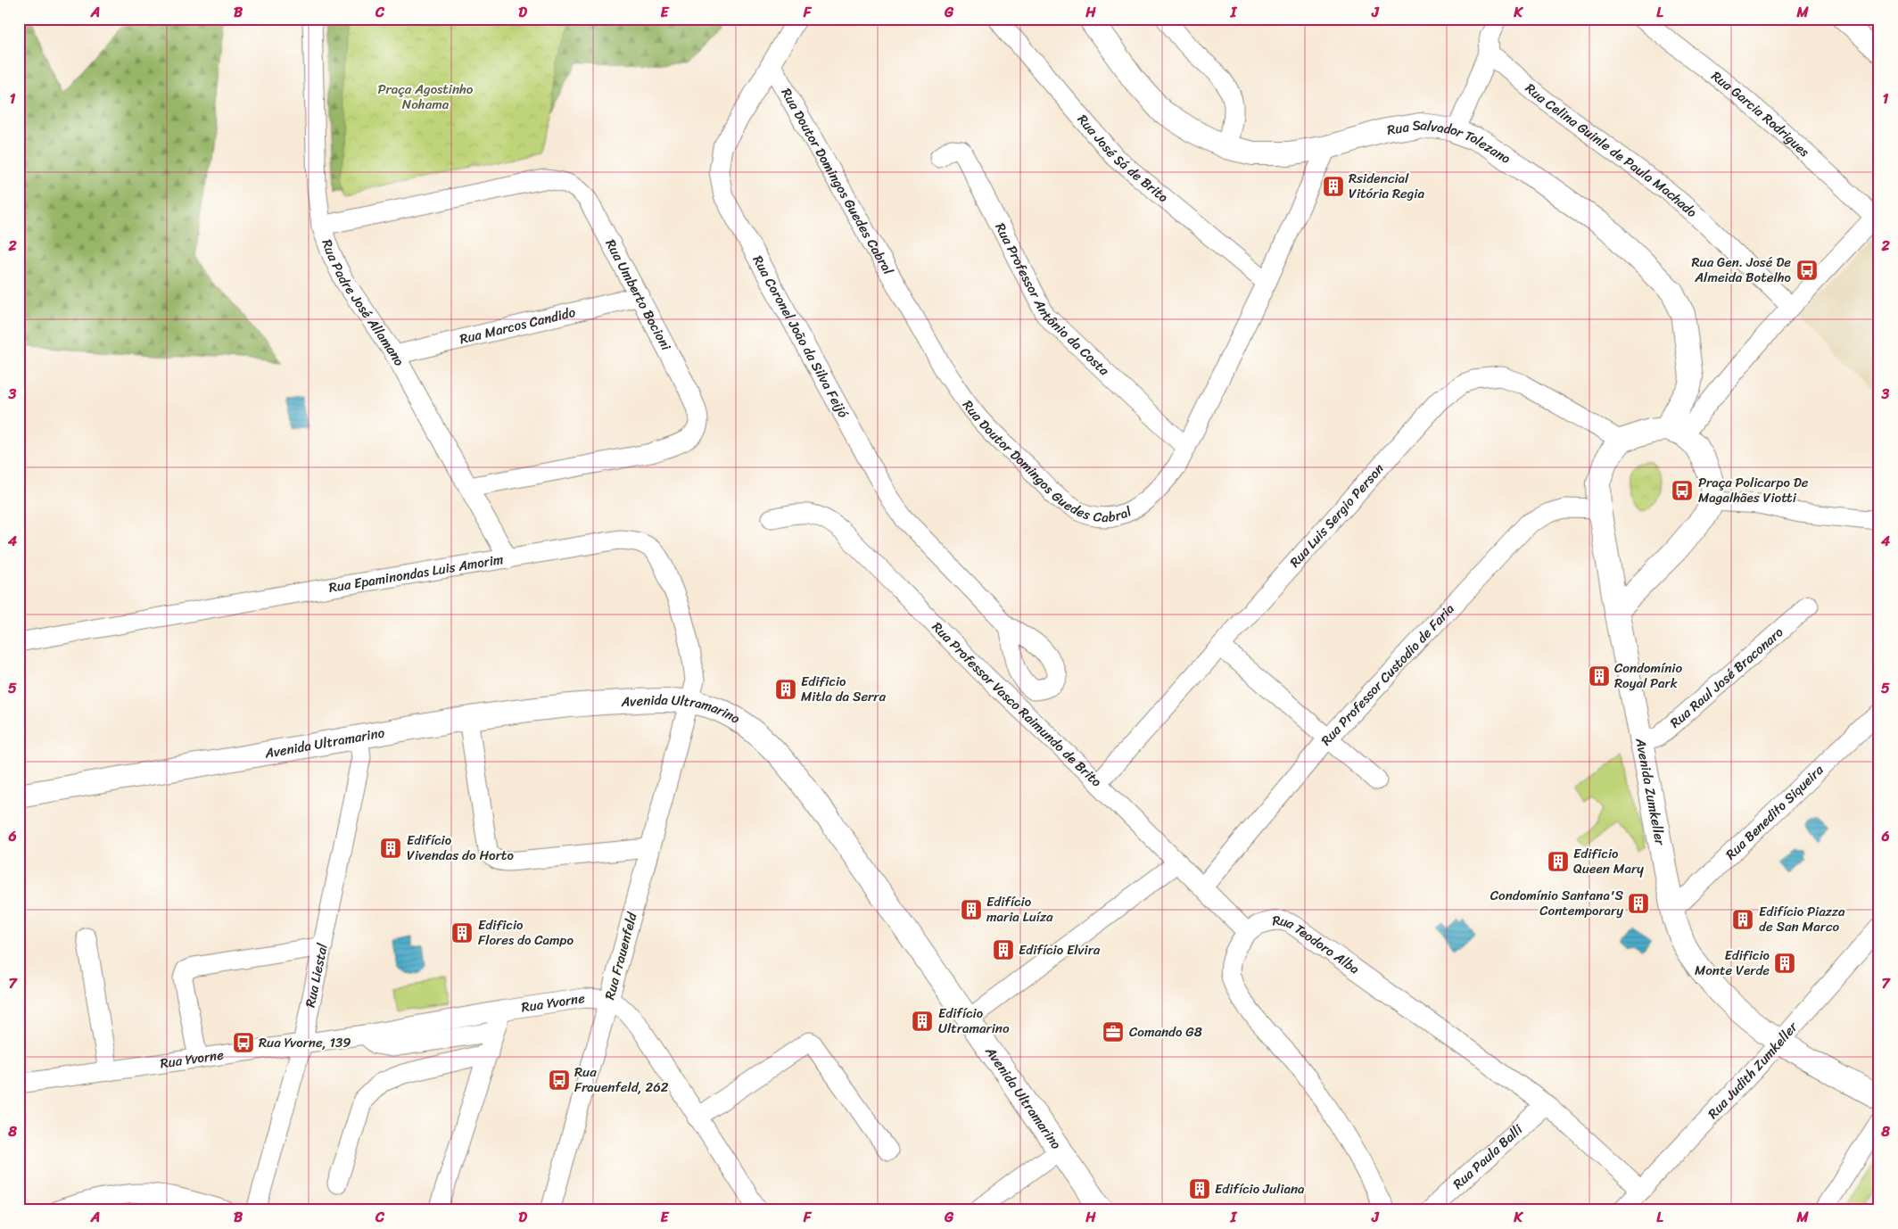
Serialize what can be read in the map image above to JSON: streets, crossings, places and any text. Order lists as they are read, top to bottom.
{
  "streets": {
    "street": [
      "Rua Garcia Rodrigues",
      "Rua Salvador Tolezano",
      "Rua Celina Guinle de Paula Machado",
      "Rua José Sá de Brito",
      "Rua Doutor Domingos Guedes Cabral",
      "Rua Umberto Bocioni",
      "Rua Professor Antônio da Costa",
      "Rua Padre José Allamano",
      "Rua Marcos Candido",
      "Rua Coronel João da Silva Feijó",
      "Rua Luis Sergio Person",
      "Rua Epaminondas Luis Amorim",
      "Rua Professor Custodio de Faria",
      "Rua Raul José Braconaro",
      "Rua Professor Vasco Raimundo de Brito",
      "Avenida Ultramarino",
      "Avenida Zumkeller",
      "Rua Benedito Siqueira",
      "Rua Teodoro Alba",
      "Rua Frauenfeld",
      "Rua Liestal",
      "Rua Yvorne",
      "Rua Judith Zumkeller",
      "Rua Paula Balli"
    ]
  },
  "crossings": [
    ["Rua Salvador Tolezano", "Rua Doutor Domingos Guedes Cabral"],
    ["Rua José Sá de Brito", "Rua Doutor Domingos Guedes Cabral"],
    ["Rua Doutor Domingos Guedes Cabral", "Rua Professor Antônio da Costa"],
    ["Rua Doutor Domingos Guedes Cabral", "Rua Coronel João da Silva Feijó"],
    ["Rua Umberto Bocioni", "Rua Padre José Allamano"],
    ["Rua Umberto Bocioni", "Rua Marcos Candido"],
    ["Rua Padre José Allamano", "Rua Marcos Candido"],
    ["Rua Padre José Allamano", "Rua Epaminondas Luis Amorim"],
    ["Rua Luis Sergio Person", "Rua Professor Vasco Raimundo de Brito"],
    ["Rua Luis Sergio Person", "Avenida Zumkeller"],
    ["Rua Epaminondas Luis Amorim", "Avenida Ultramarino"],
    ["Rua Epaminondas Luis Amorim", "Rua Frauenfeld"],
    ["Rua Professor Custodio de Faria", "Rua Professor Vasco Raimundo de Brito"],
    ["Rua Professor Custodio de Faria", "Avenida Zumkeller"],
    ["Rua Raul José Braconaro", "Avenida Zumkeller"],
    ["Rua Professor Vasco Raimundo de Brito", "Rua Teodoro Alba"],
    ["Avenida Ultramarino", "Rua Frauenfeld"],
    ["Avenida Ultramarino", "Rua Liestal"],
    ["Avenida Zumkeller", "Rua Benedito Siqueira"],
    ["Avenida Zumkeller", "Rua Judith Zumkeller"],
    ["Rua Teodoro Alba", "Rua Judith Zumkeller"],
    ["Rua Teodoro Alba", "Rua Paula Balli"],
    ["Rua Frauenfeld", "Rua Yvorne"],
    ["Rua Liestal", "Rua Yvorne"]
  ],
  "parks": ["Praça Agostinho Nohama"],
  "places": {
    "building": [
      "Rsidencial Vitória Regia",
      "Condomínio Royal Park",
      "Edificio Mitla da Serra",
      "Edifício Vivendas do Horto",
      "Edificio Queen Mary",
      "Condomínio Santana'S Contemporary",
      "Edifício maria Luíza",
      "Edifício Piazza de San Marco",
      "Edificio Flores do Campo",
      "Edifício Elvira",
      "Edificio Monte Verde",
      "Edifício Ultramarino",
      "Edifício Juliana"
    ],
    "bus stop": [
      "Rua Gen. José De Almeida Botelho",
      "Praça Policarpo De Magalhães Viotti",
      "Rua Yvorne, 139",
      "Rua Frauenfeld, 262"
    ],
    "office": ["Comando G8"]
  },
  "grid": {
    "columns": [
      "A",
      "B",
      "C",
      "D",
      "E",
      "F",
      "G",
      "H",
      "I",
      "J",
      "K",
      "L",
      "M"
    ],
    "rows": [
      "1",
      "2",
      "3",
      "4",
      "5",
      "6",
      "7",
      "8"
    ]
  }
}
